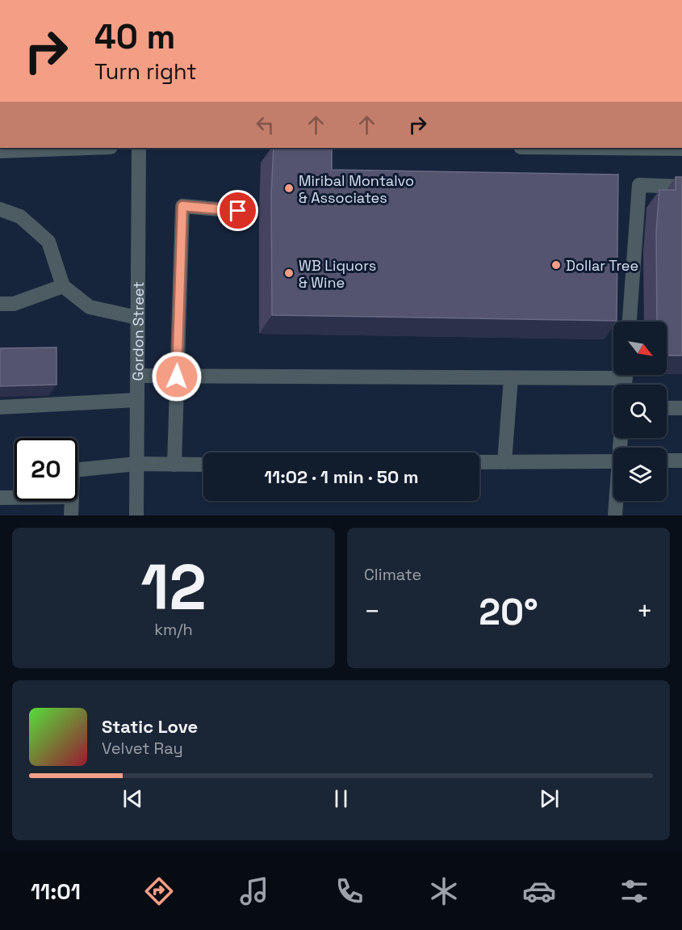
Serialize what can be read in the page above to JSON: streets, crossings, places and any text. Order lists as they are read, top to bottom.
{
  "streets": {
    "street": ["Gordon Street"]
  },
  "places": ["Miribal Montalvo & Associates", "Dollar Tree", "WB Liquors & Wine"],
  "north": "bottom right",
  "page": {
    "turn": ["40 m", "Turn right"],
    "limit": "20",
    "trip": "11:02 · 1 min · 50 m",
    "tile": [
      ["12", "km/h"],
      "Climate"
    ],
    "heat": ["−", "20°", "+"],
    "song": ["Static Love", "Velvet Ray"],
    "tabs": "11:01"
  }
}
